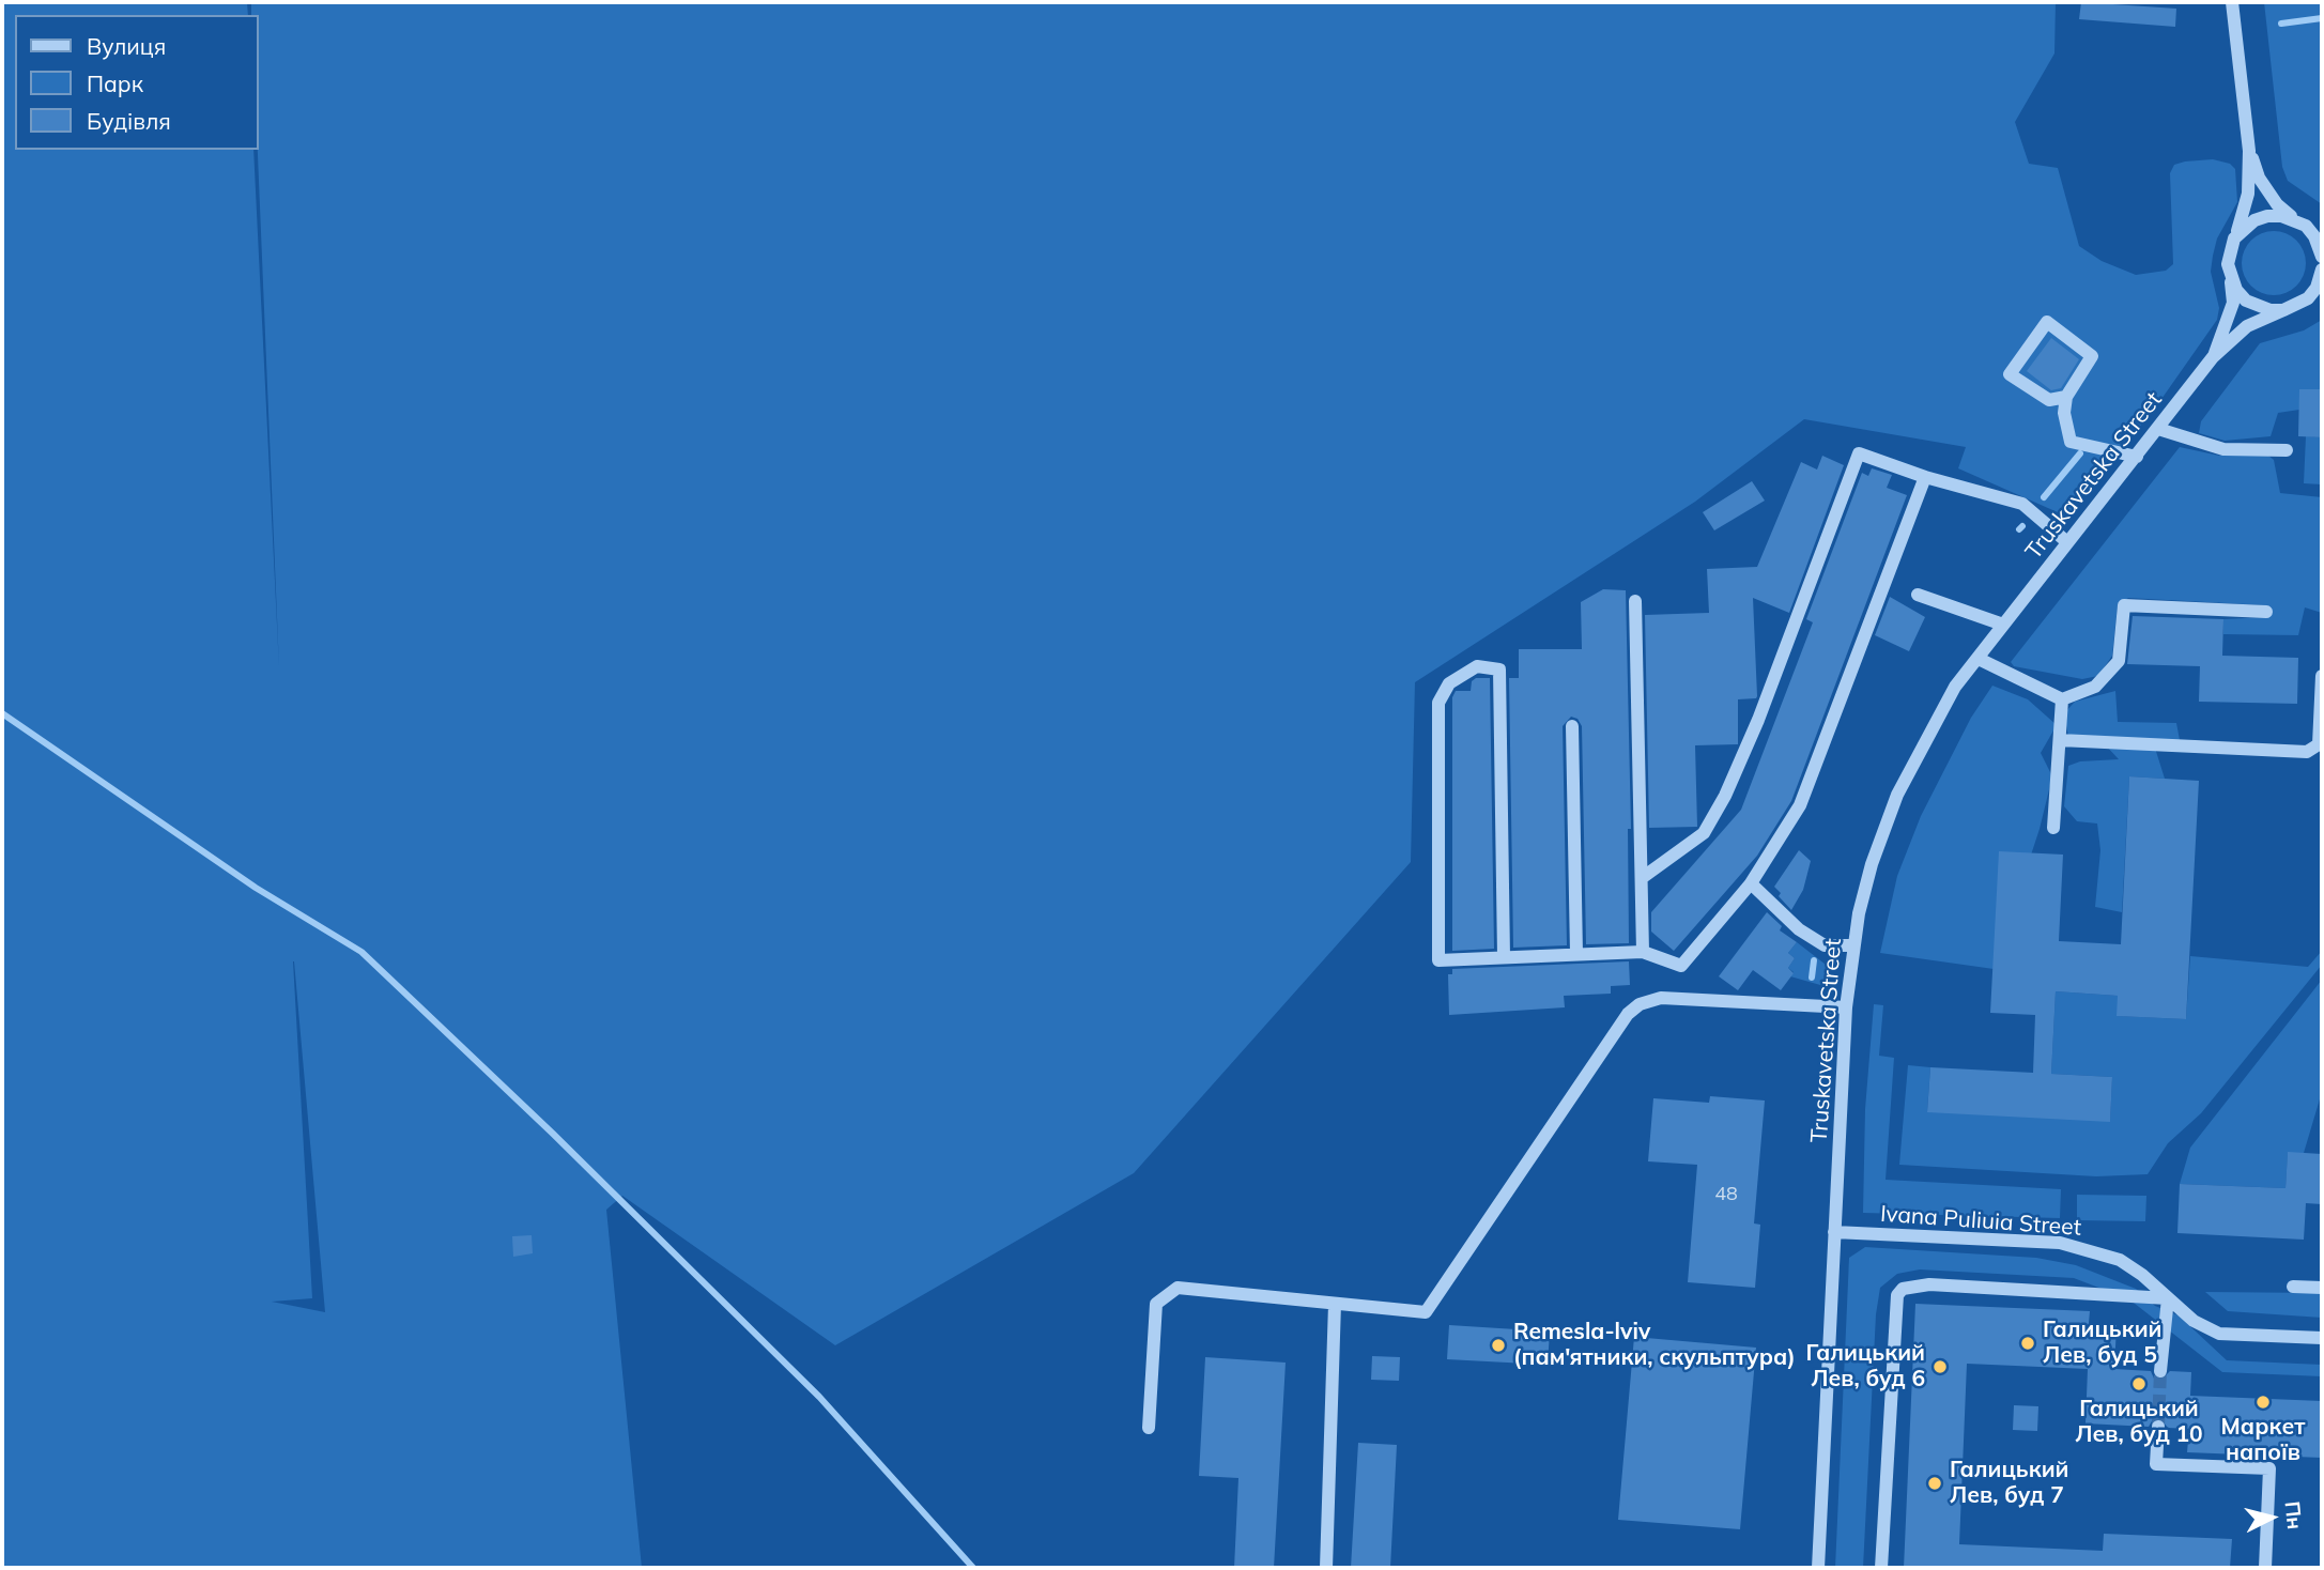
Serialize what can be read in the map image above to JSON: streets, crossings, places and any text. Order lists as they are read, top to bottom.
{
  "streets": {
    "street": ["Truskavetska Street", "Ivana Puliuia Street"]
  },
  "crossings": [
    ["Truskavetska Street", "Ivana Puliuia Street"]
  ],
  "places": [
    "Галицький Лев, буд 5",
    "Remesla-lviv (пам'ятники, скульптура)",
    "Галицький Лев, буд 6",
    "Галицький Лев, буд 10",
    "Маркет напоїв",
    "Галицький Лев, буд 7"
  ],
  "house_numbers": ["48"],
  "legend": ["Вулиця", "Парк", "Будівля"],
  "north": "right"
}
